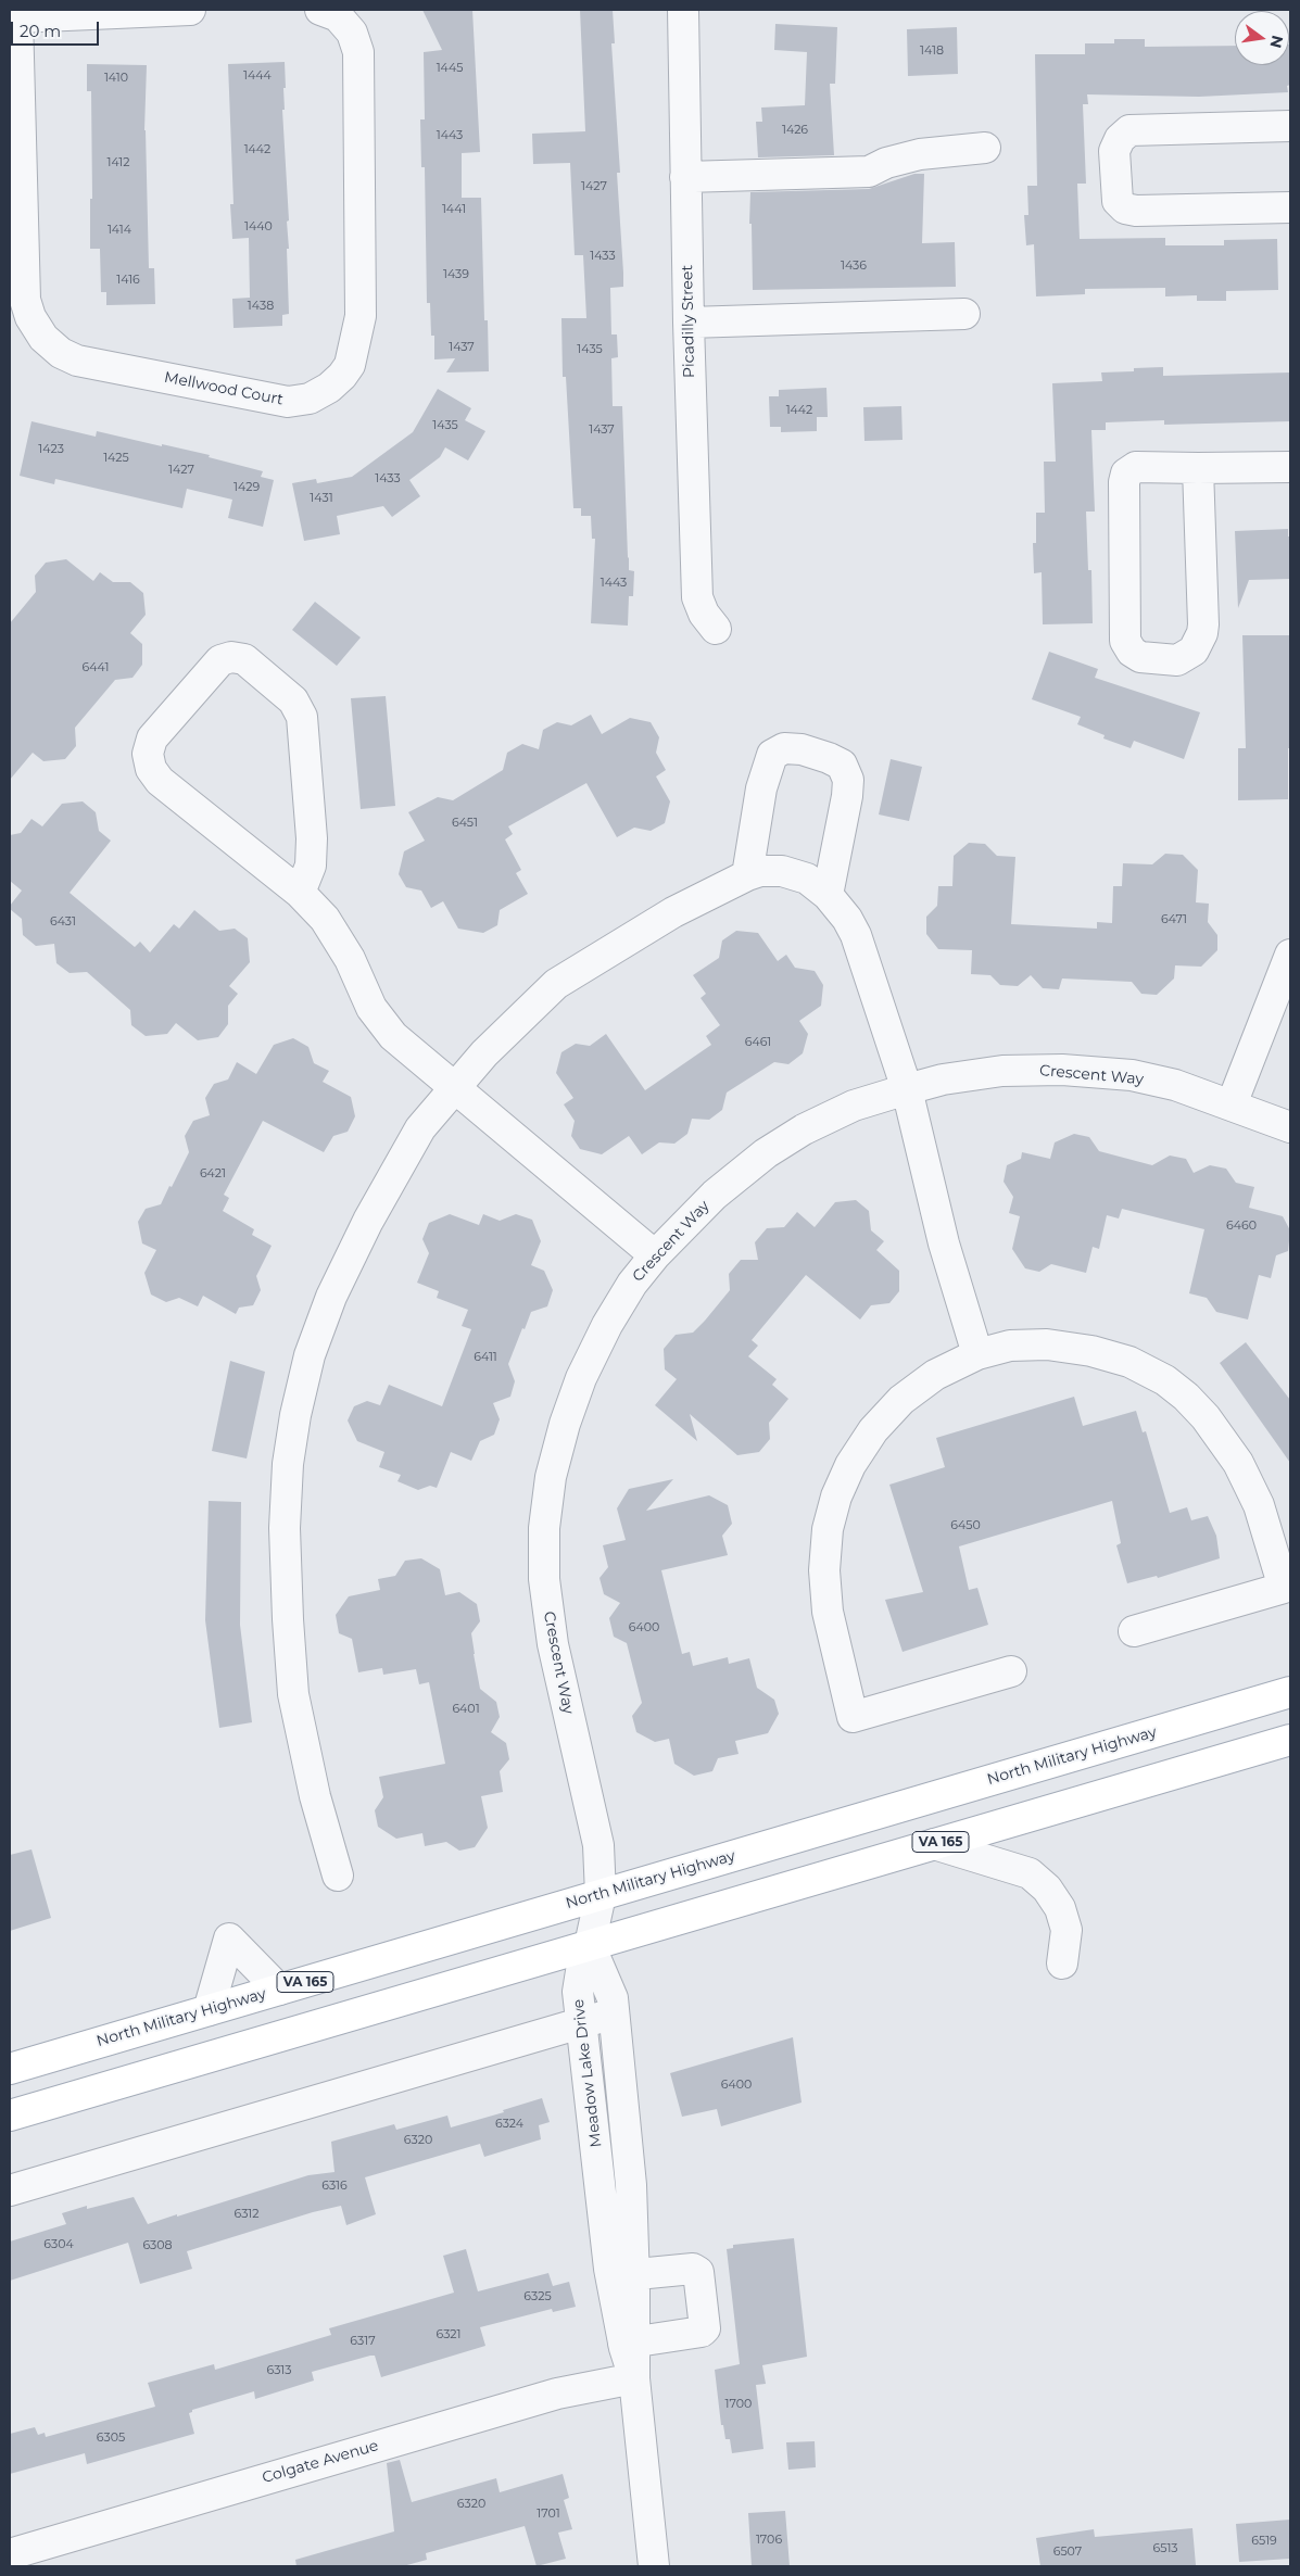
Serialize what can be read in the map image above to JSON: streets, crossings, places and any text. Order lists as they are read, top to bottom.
{
  "streets": {
    "main road": ["North Military Highway", "VA 165"],
    "street": [
      "Picadilly Street",
      "Mellwood Court",
      "Crescent Way",
      "Meadow Lake Drive",
      "Colgate Avenue"
    ]
  },
  "crossings": [
    ["Crescent Way", "North Military Highway"],
    ["Crescent Way", "VA 165"],
    ["Crescent Way", "Meadow Lake Drive"],
    ["VA 165", "Meadow Lake Drive"],
    ["Meadow Lake Drive", "Colgate Avenue"]
  ],
  "house_numbers": [
    "1418",
    "1445",
    "1444",
    "1410",
    "1426",
    "1443",
    "1442",
    "1412",
    "1427",
    "1441",
    "1440",
    "1414",
    "1433",
    "1436",
    "1439",
    "1416",
    "1438",
    "1437",
    "1435",
    "1442",
    "1435",
    "1437",
    "1423",
    "1425",
    "1427",
    "1433",
    "1429",
    "1431",
    "1443",
    "6441",
    "6451",
    "6471",
    "6431",
    "6461",
    "6421",
    "6460",
    "6411",
    "6450",
    "6400",
    "6401",
    "6400",
    "6324",
    "6320",
    "6316",
    "6312",
    "6304",
    "6308",
    "6325",
    "6321",
    "6317",
    "6313",
    "1700",
    "6305",
    "6320",
    "1701",
    "1706",
    "6519",
    "6513",
    "6507"
  ],
  "scale_bar": "20 m",
  "north": "right"
}
